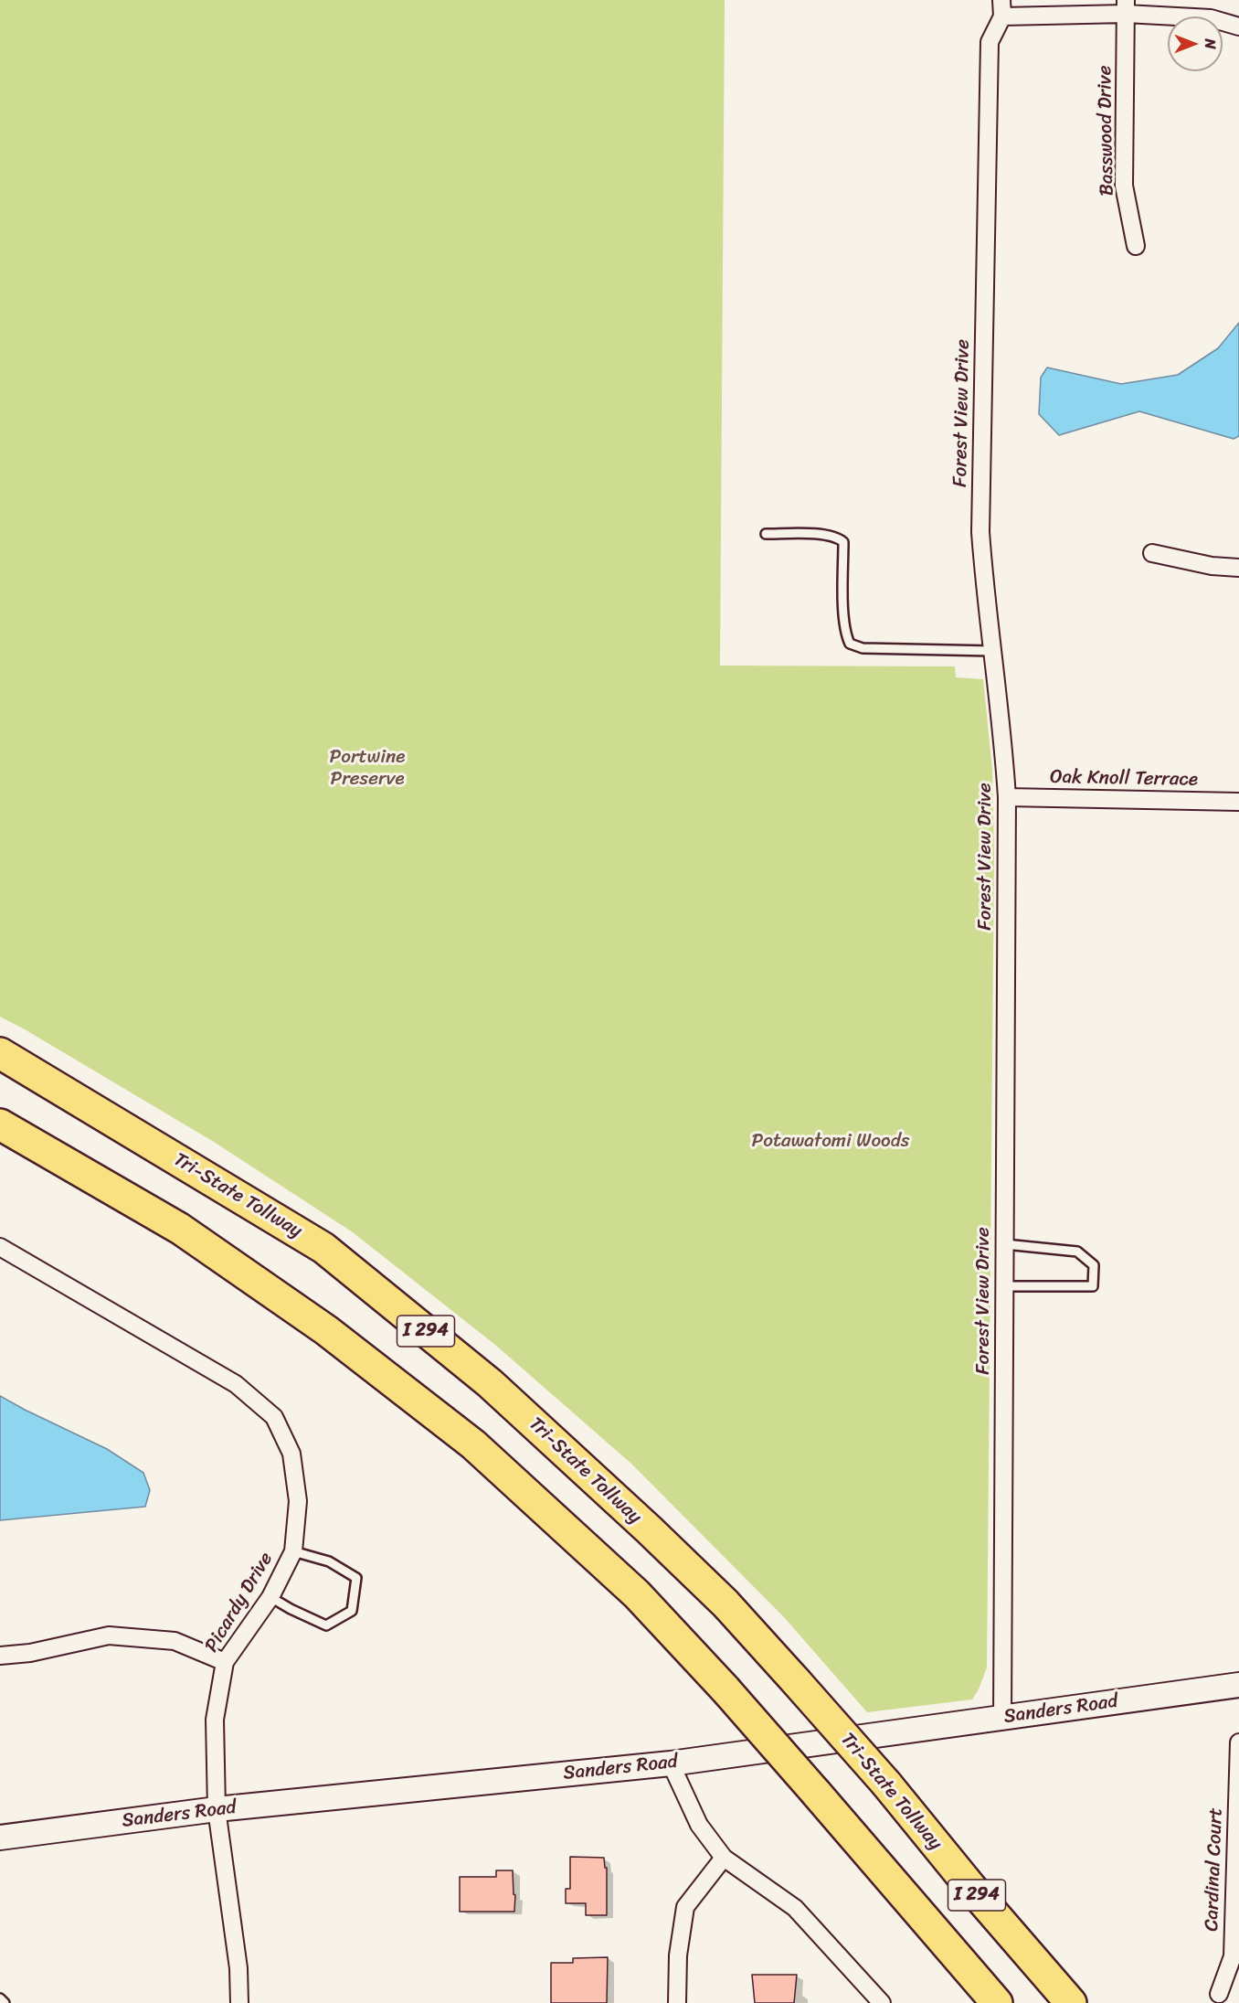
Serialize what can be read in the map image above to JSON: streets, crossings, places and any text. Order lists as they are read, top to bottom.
{
  "streets": {
    "highway": ["Tri-State Tollway", "I 294"],
    "main road": ["Sanders Road"],
    "street": [
      "Basswood Drive",
      "Forest View Drive",
      "Oak Knoll Terrace",
      "Picardy Drive",
      "Cardinal Court"
    ]
  },
  "crossings": [
    ["Forest View Drive", "Oak Knoll Terrace"],
    ["Forest View Drive", "Sanders Road"],
    ["Picardy Drive", "Sanders Road"]
  ],
  "parks": ["Portwine Preserve", "Potawatomi Woods"],
  "north": "right"
}
